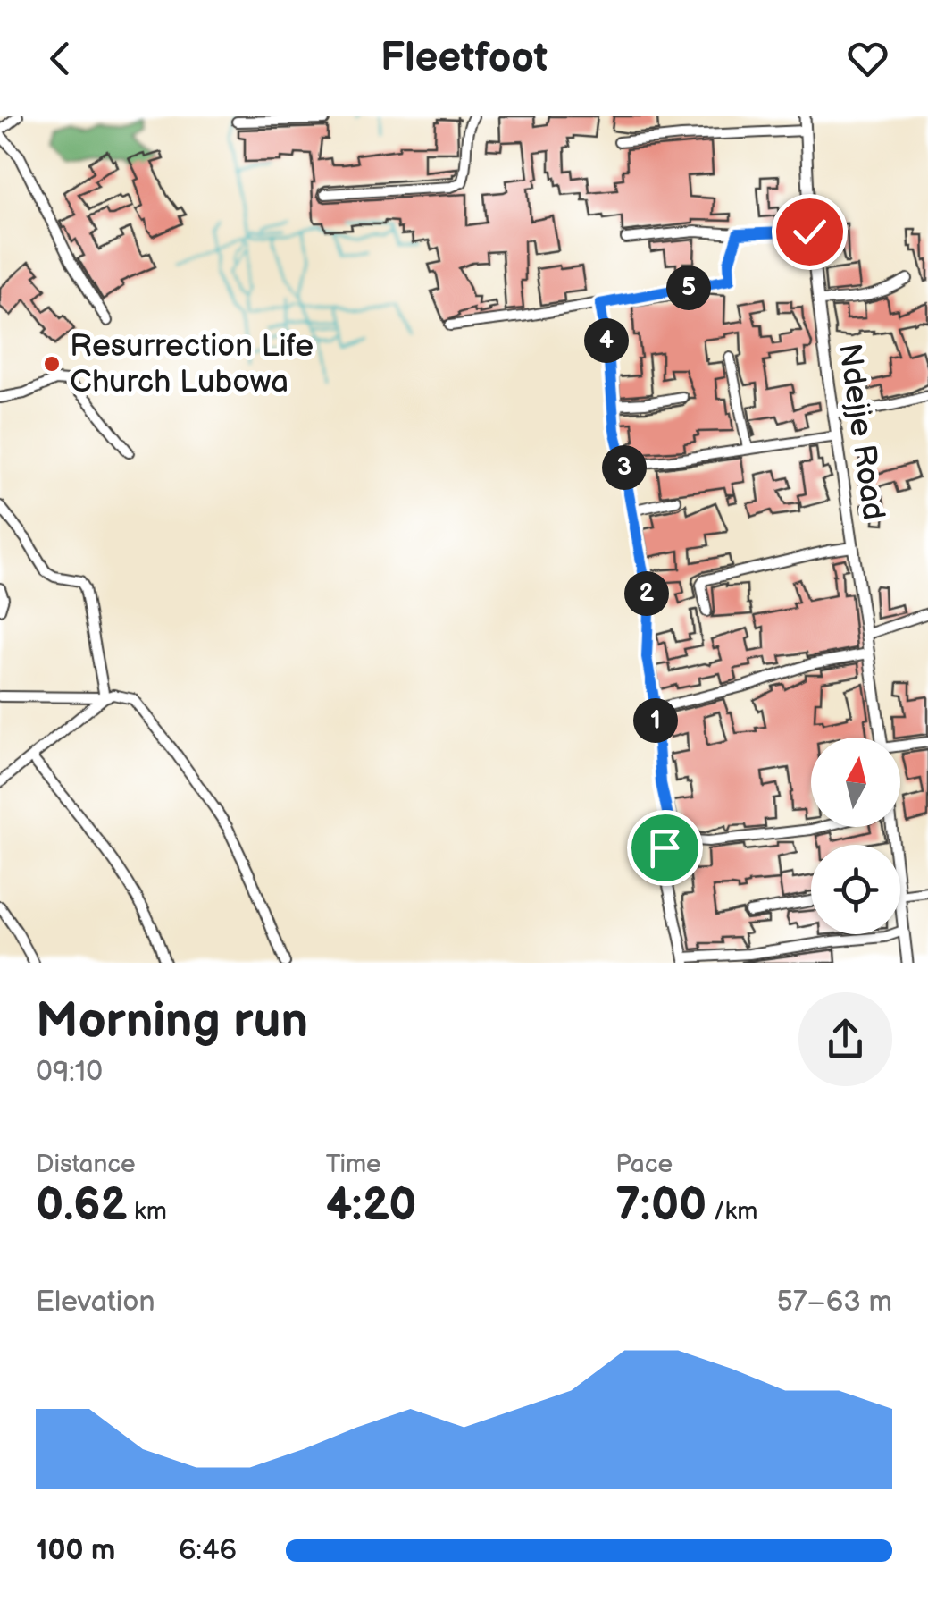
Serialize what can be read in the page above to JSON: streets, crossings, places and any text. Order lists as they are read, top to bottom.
{
  "streets": {
    "street": ["Ndejje Road"]
  },
  "places": ["Resurrection Life Church Lubowa"],
  "north": "top",
  "page": {
    "header": "Fleetfoot",
    "pins": [
      "5",
      "4",
      "3",
      "2",
      "1"
    ],
    "heading": ["Morning run", "09:10"],
    "stats": [
      ["Distance", "0.62 km"],
      ["Time", "4:20"],
      ["Pace", "7:00 /km"]
    ],
    "chart": ["Elevation", "57–63 m"],
    "list": [
      {
        "name": "100 m",
        "note": "6:46"
      }
    ]
  }
}
